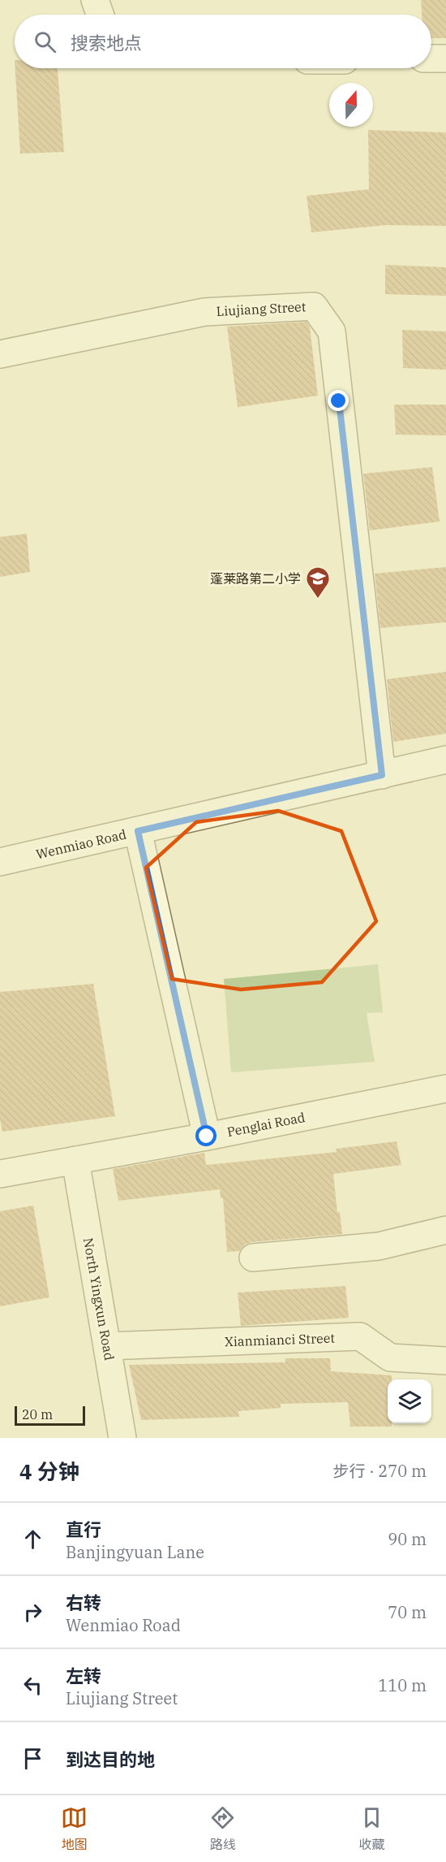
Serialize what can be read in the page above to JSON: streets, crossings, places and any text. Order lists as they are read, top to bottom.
{
  "streets": {
    "street": [
      "Liujiang Street",
      "Wenmiao Road",
      "Penglai Road",
      "North Yingxun Road",
      "Xianmianci Street"
    ]
  },
  "crossings": [
    ["Liujiang Street", "Wenmiao Road"],
    ["Penglai Road", "North Yingxun Road"],
    ["North Yingxun Road", "Xianmianci Street"]
  ],
  "places": {
    "school or university": ["蓬莱路第二小学"]
  },
  "scale_bar": "20 m",
  "north": "top",
  "page": {
    "search": "搜索地点",
    "scale": "20 m",
    "heading": ["4 分钟", "步行 · 270 m"],
    "list": [
      ["直行", "Banjingyuan Lane", "90 m"],
      ["右转", "Wenmiao Road", "70 m"],
      ["左转", "Liujiang Street", "110 m"],
      "到达目的地"
    ],
    "nav": ["地图", "路线", "收藏"]
  }
}
